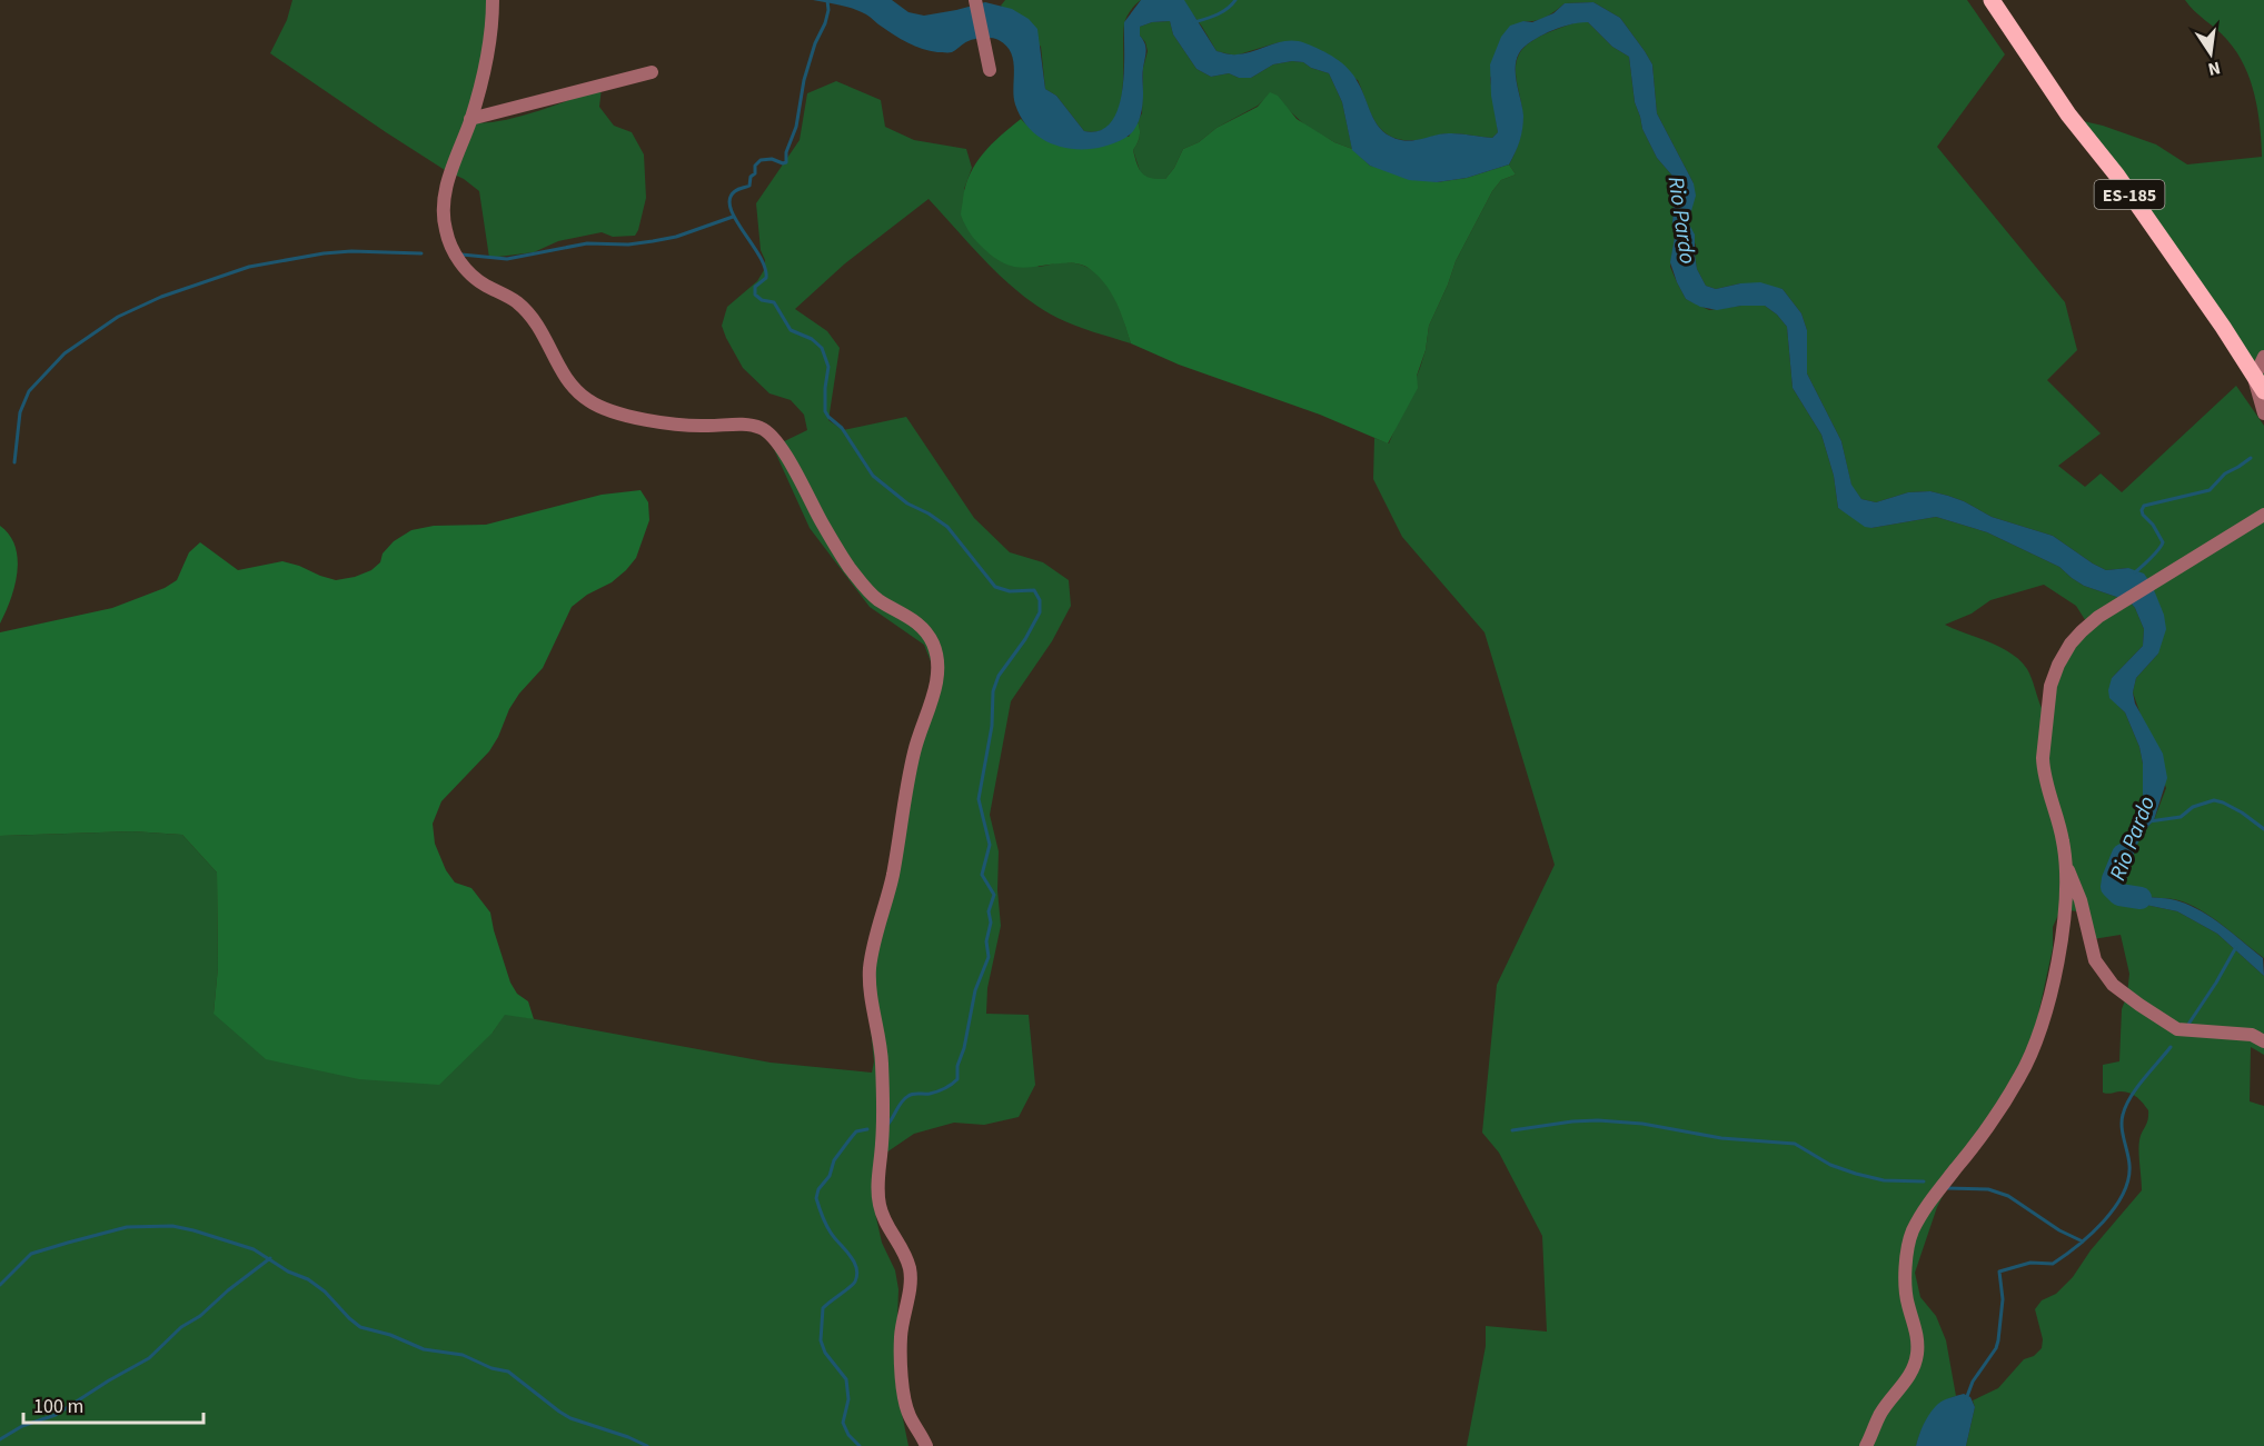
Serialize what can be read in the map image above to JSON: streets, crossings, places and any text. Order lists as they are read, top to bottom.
{
  "streets": {
    "main road": ["ES-185"]
  },
  "water": ["Rio Pardo"],
  "scale_bar": "100 m",
  "north": "bottom"
}
